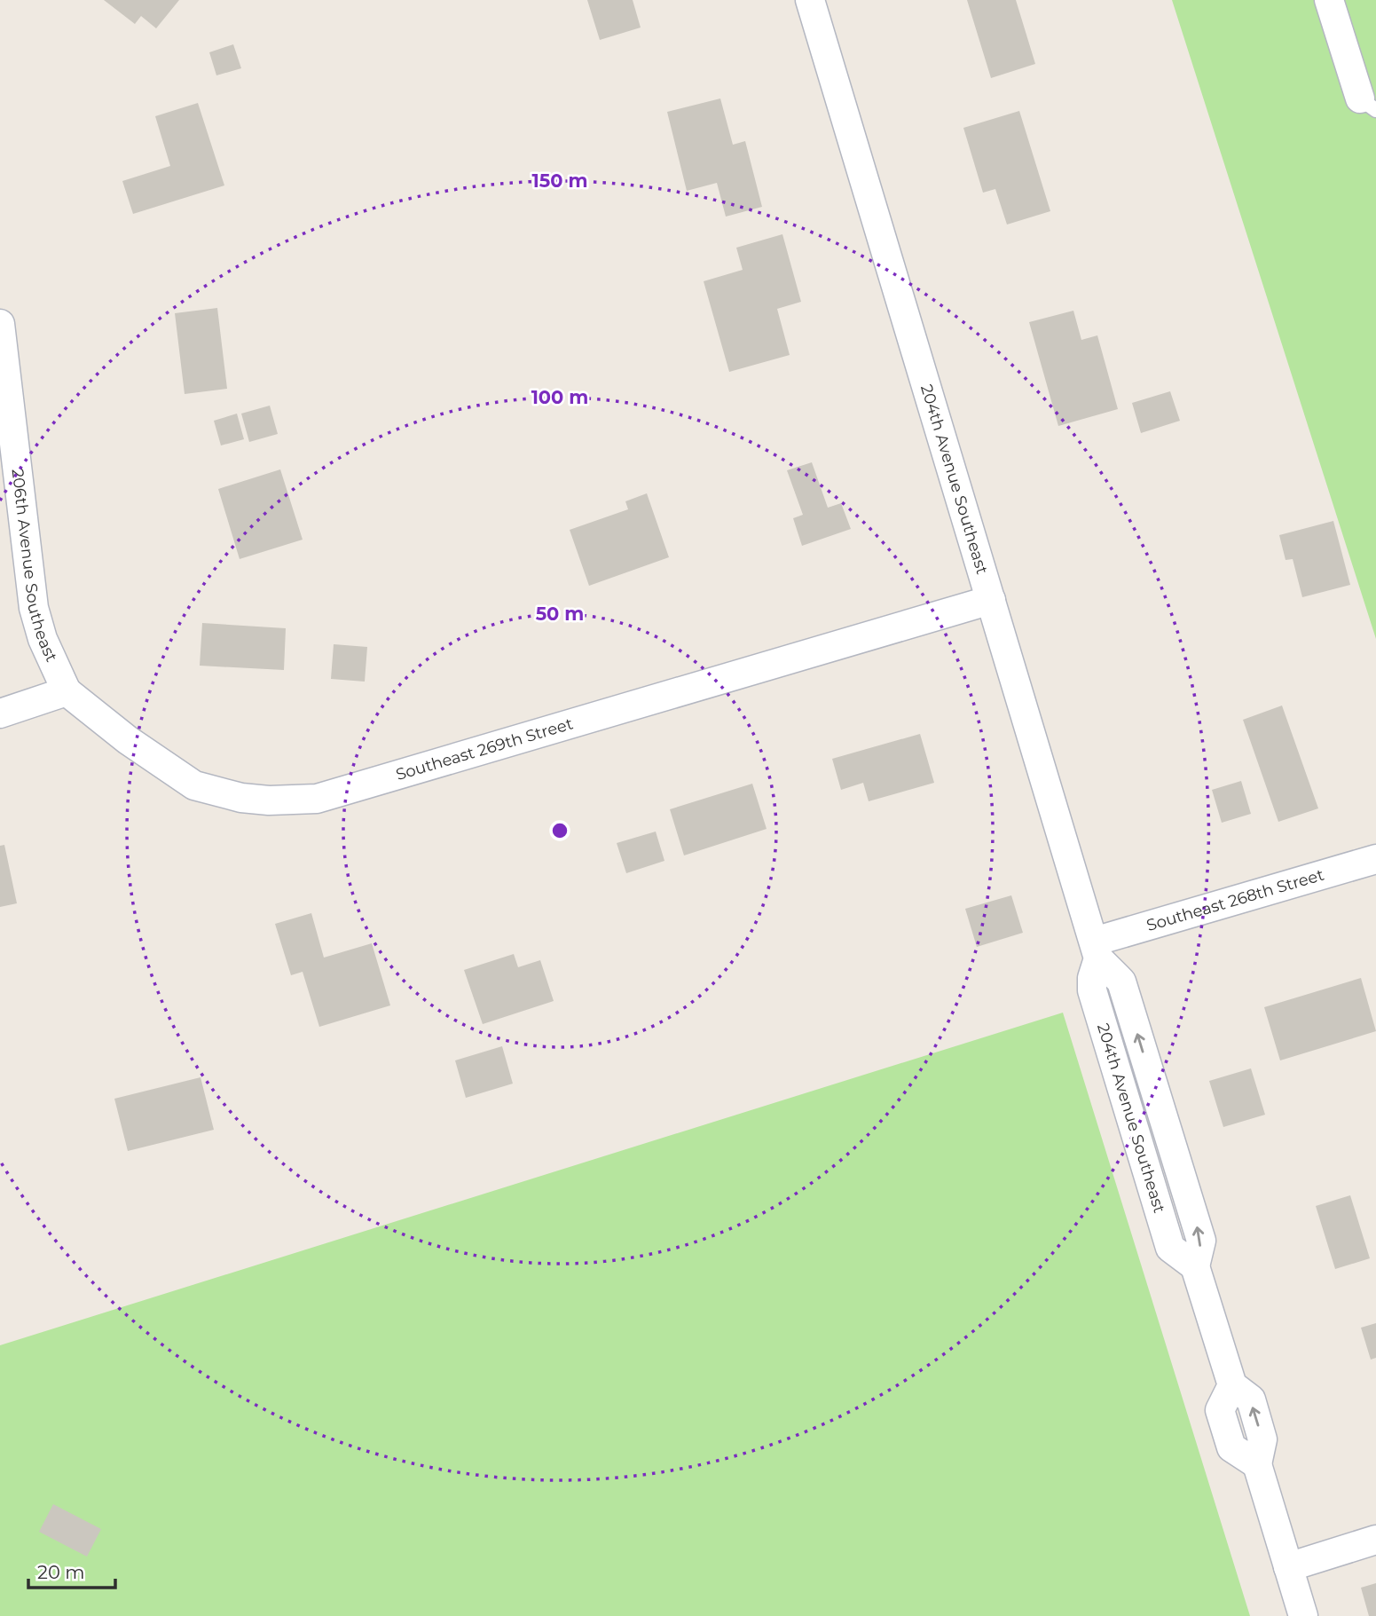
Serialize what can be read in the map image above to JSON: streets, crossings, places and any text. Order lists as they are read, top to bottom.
{
  "streets": {
    "street": [
      "204th Avenue Southeast",
      "206th Avenue Southeast",
      "Southeast 269th Street",
      "Southeast 268th Street"
    ]
  },
  "crossings": [
    ["204th Avenue Southeast", "Southeast 269th Street"],
    ["204th Avenue Southeast", "Southeast 268th Street"],
    ["206th Avenue Southeast", "Southeast 269th Street"]
  ],
  "scale_bar": "20 m",
  "rings": ["150 m", "100 m", "50 m"]
}
